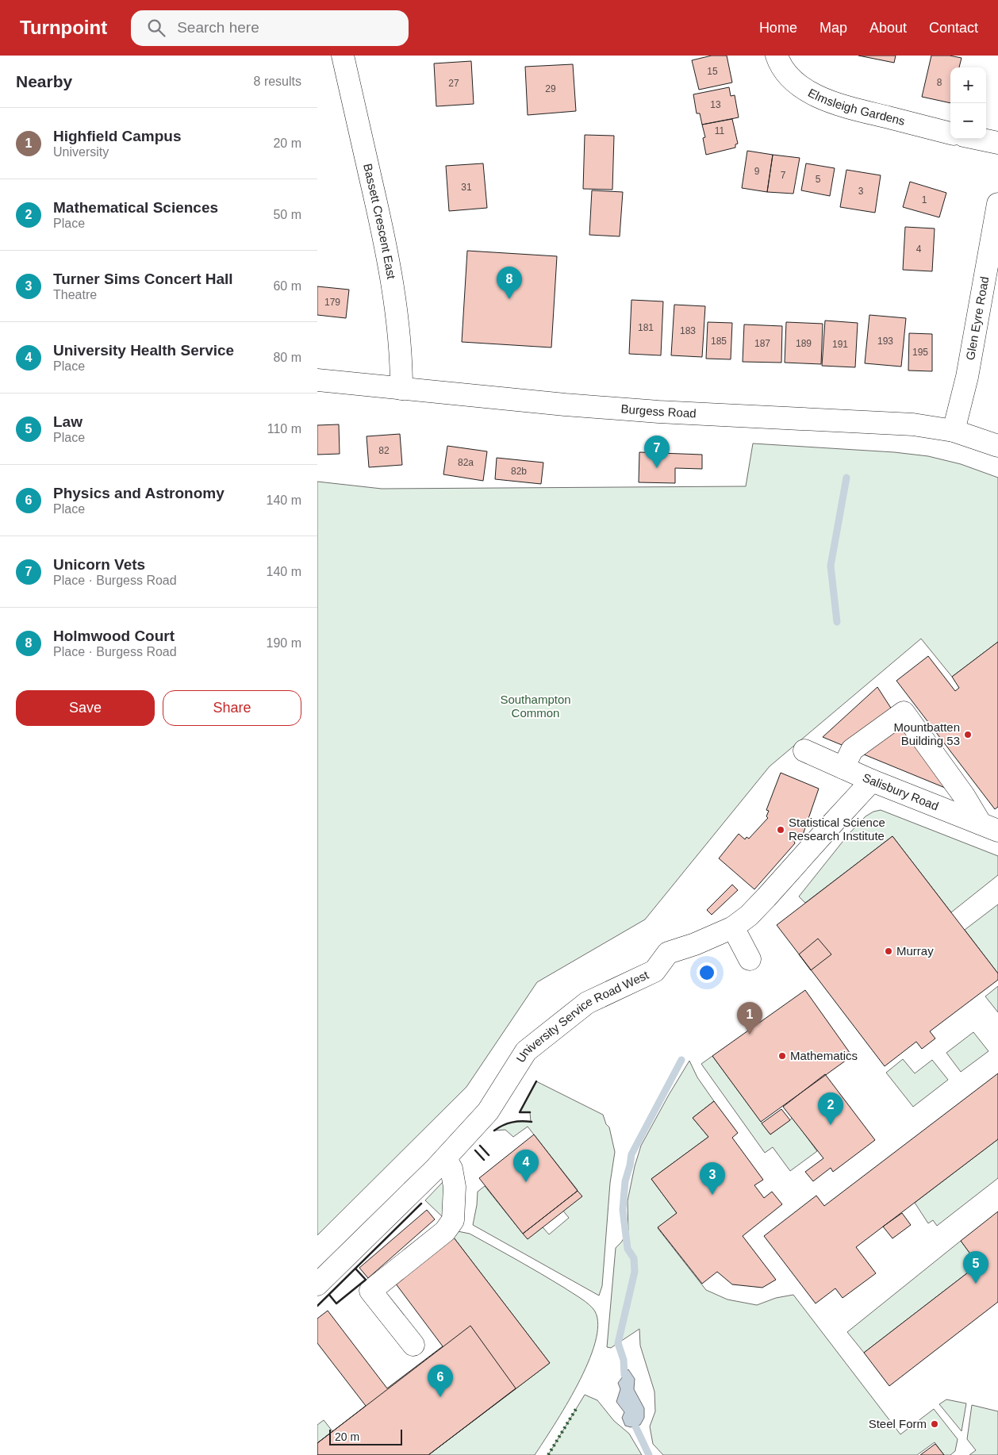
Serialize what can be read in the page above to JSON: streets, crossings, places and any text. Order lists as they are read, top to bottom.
{
  "streets": {
    "street": [
      "Elmsleigh Gardens",
      "Bassett Crescent East",
      "Glen Eyre Road",
      "Burgess Road",
      "Salisbury Road",
      "University Service Road West"
    ]
  },
  "crossings": [
    ["Bassett Crescent East", "Burgess Road"],
    ["Glen Eyre Road", "Burgess Road"],
    ["Salisbury Road", "University Service Road West"]
  ],
  "parks": ["Southampton Common"],
  "places": [
    "Mountbatten Building 53",
    "Statistical Science Research Institute",
    "Murray",
    "Mathematics",
    "Steel Form"
  ],
  "house_numbers": [
    "15",
    "8",
    "27",
    "29",
    "13",
    "11",
    "9",
    "7",
    "5",
    "31",
    "3",
    "1",
    "4",
    "179",
    "181",
    "183",
    "185",
    "193",
    "187",
    "189",
    "191",
    "195",
    "82",
    "82a",
    "82b"
  ],
  "scale_bar": "20 m",
  "page": {
    "header": "Turnpoint",
    "search": "Search here",
    "nav": [
      "Home",
      "Map",
      "About",
      "Contact"
    ],
    "heading": ["Nearby", "8 results"],
    "map_buttons": ["+", "−"],
    "list": [
      {
        "mark": "1",
        "name": "Highfield Campus",
        "note": "University",
        "value": "20 m"
      },
      {
        "mark": "2",
        "name": "Mathematical Sciences",
        "note": "Place",
        "value": "50 m"
      },
      {
        "mark": "3",
        "name": "Turner Sims Concert Hall",
        "note": "Theatre",
        "value": "60 m"
      },
      {
        "mark": "4",
        "name": "University Health Service",
        "note": "Place",
        "value": "80 m"
      },
      {
        "mark": "5",
        "name": "Law",
        "note": "Place",
        "value": "110 m"
      },
      {
        "mark": "6",
        "name": "Physics and Astronomy",
        "note": "Place",
        "value": "140 m"
      },
      {
        "mark": "7",
        "name": "Unicorn Vets",
        "note": "Place · Burgess Road",
        "value": "140 m"
      },
      {
        "mark": "8",
        "name": "Holmwood Court",
        "note": "Place · Burgess Road",
        "value": "190 m"
      }
    ],
    "pins": [
      "8",
      "7",
      "1",
      "2",
      "4",
      "3",
      "5",
      "6"
    ],
    "buttons": ["Save", "Share"],
    "scale": "20 m"
  }
}
